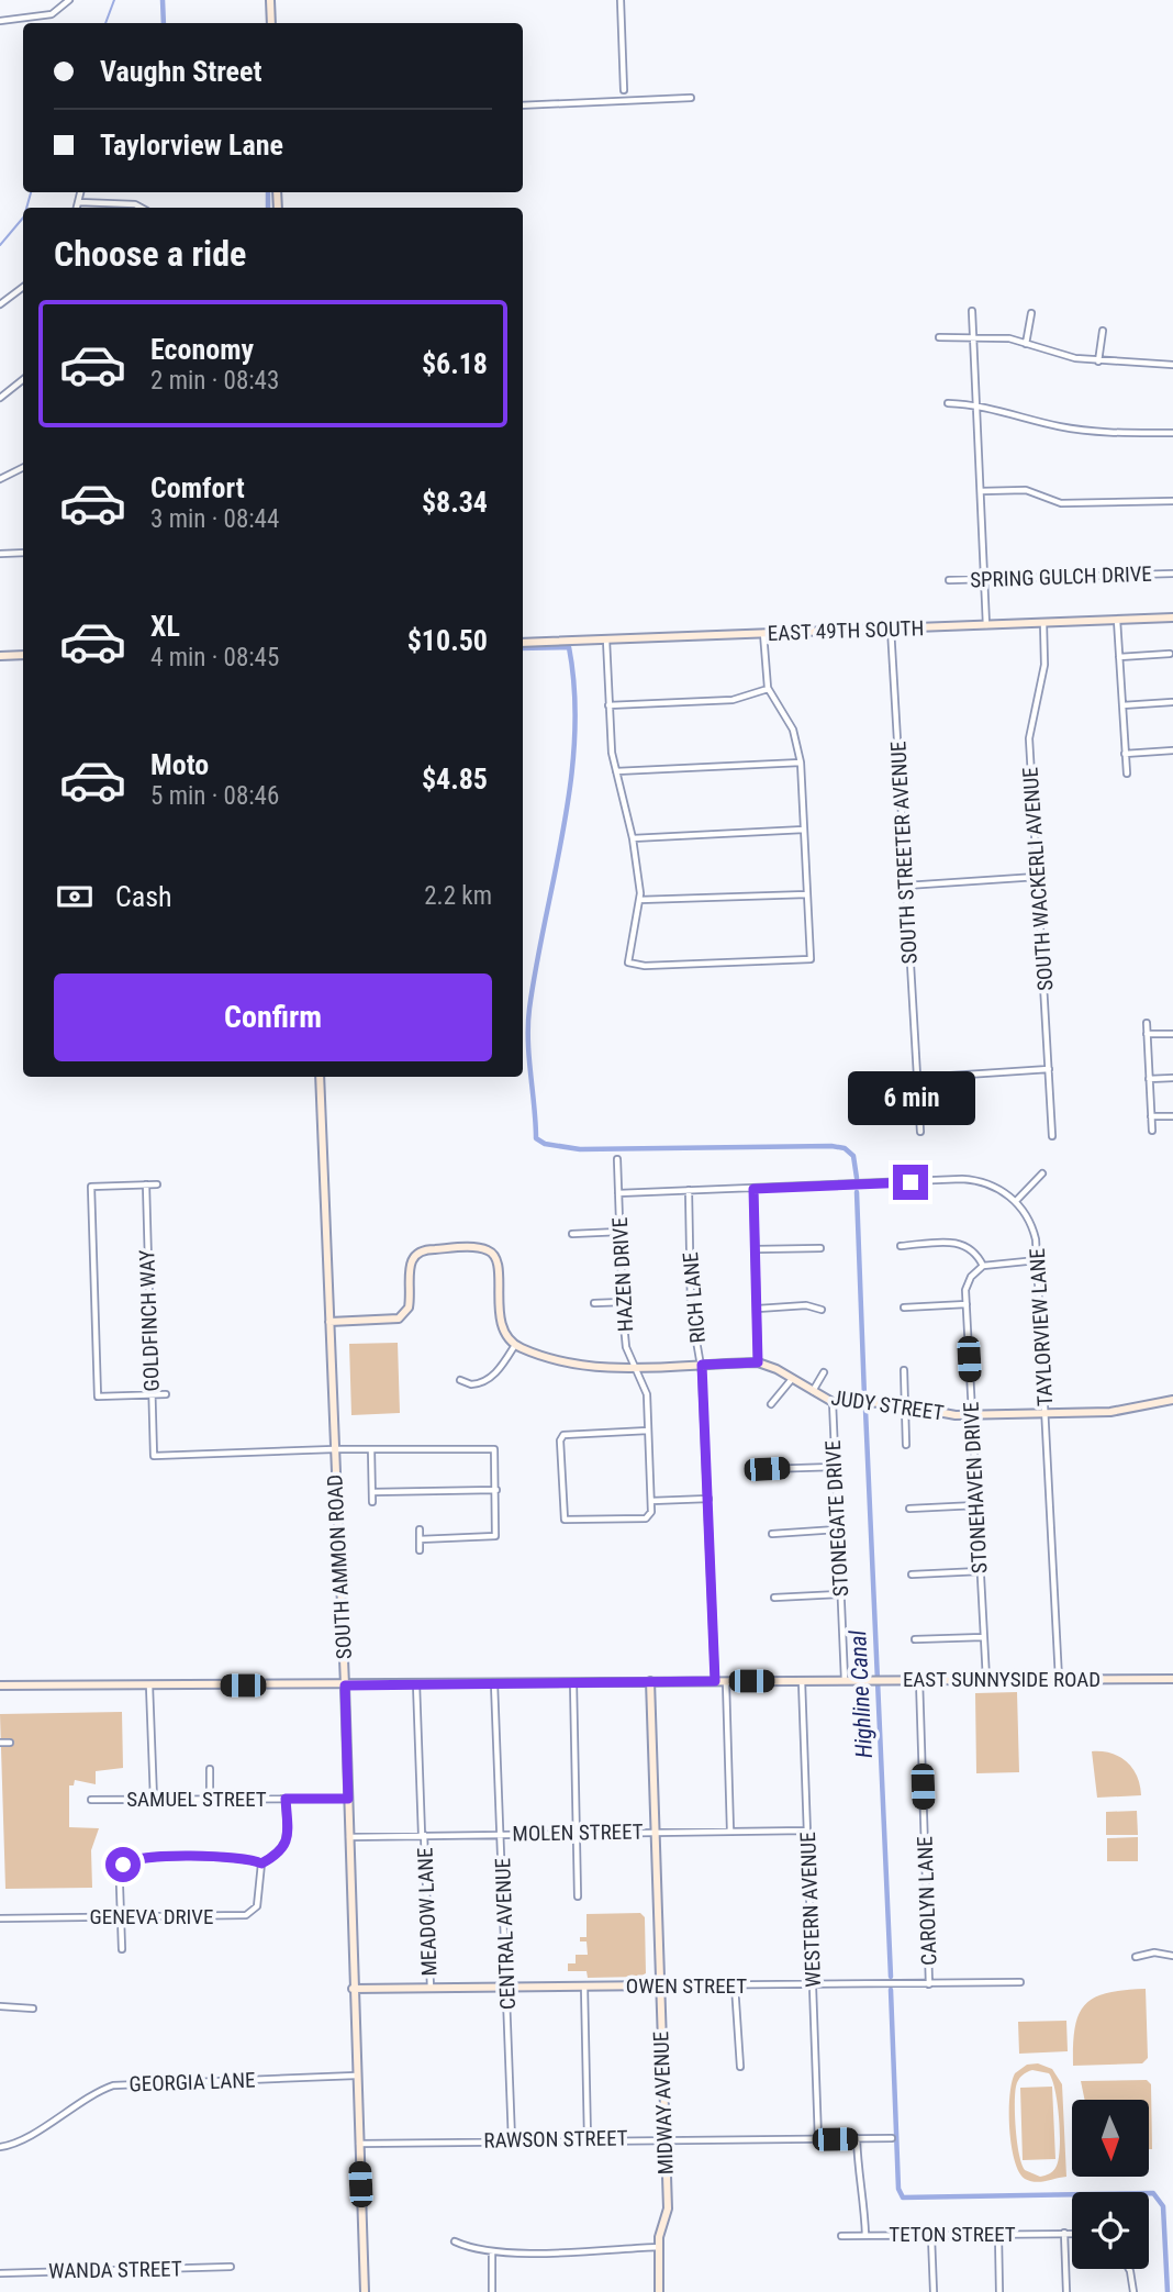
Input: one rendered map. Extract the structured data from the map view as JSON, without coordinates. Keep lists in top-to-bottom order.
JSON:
{
  "streets": {
    "street": [
      "SPRING GULCH DRIVE",
      "EAST 49TH SOUTH",
      "SOUTH STREETER AVENUE",
      "SOUTH WACKERLI AVENUE",
      "HAZEN DRIVE",
      "RICH LANE",
      "GOLDFINCH WAY",
      "TAYLORVIEW LANE",
      "JUDY STREET",
      "STONEHAVEN DRIVE",
      "STONEGATE DRIVE",
      "SOUTH AMMON ROAD",
      "EAST SUNNYSIDE ROAD",
      "SAMUEL STREET",
      "MOLEN STREET",
      "CAROLYN LANE",
      "WESTERN AVENUE",
      "MEADOW LANE",
      "GENEVA DRIVE",
      "CENTRAL AVENUE",
      "OWEN STREET",
      "GEORGIA LANE",
      "MIDWAY AVENUE",
      "RAWSON STREET",
      "TETON STREET",
      "WANDA STREET"
    ]
  },
  "crossings": [
    ["EAST 49TH SOUTH", "SOUTH STREETER AVENUE"],
    ["EAST 49TH SOUTH", "SOUTH WACKERLI AVENUE"],
    ["HAZEN DRIVE", "JUDY STREET"],
    ["RICH LANE", "JUDY STREET"],
    ["RICH LANE", "EAST SUNNYSIDE ROAD"],
    ["GOLDFINCH WAY", "SOUTH AMMON ROAD"],
    ["TAYLORVIEW LANE", "JUDY STREET"],
    ["TAYLORVIEW LANE", "EAST SUNNYSIDE ROAD"],
    ["JUDY STREET", "STONEHAVEN DRIVE"],
    ["JUDY STREET", "STONEGATE DRIVE"],
    ["STONEHAVEN DRIVE", "EAST SUNNYSIDE ROAD"],
    ["STONEGATE DRIVE", "EAST SUNNYSIDE ROAD"],
    ["SOUTH AMMON ROAD", "EAST SUNNYSIDE ROAD"],
    ["SOUTH AMMON ROAD", "SAMUEL STREET"],
    ["SOUTH AMMON ROAD", "MOLEN STREET"],
    ["SOUTH AMMON ROAD", "OWEN STREET"],
    ["SOUTH AMMON ROAD", "GEORGIA LANE"],
    ["SOUTH AMMON ROAD", "RAWSON STREET"],
    ["EAST SUNNYSIDE ROAD", "CAROLYN LANE"],
    ["EAST SUNNYSIDE ROAD", "WESTERN AVENUE"],
    ["EAST SUNNYSIDE ROAD", "MEADOW LANE"],
    ["EAST SUNNYSIDE ROAD", "CENTRAL AVENUE"],
    ["EAST SUNNYSIDE ROAD", "MIDWAY AVENUE"],
    ["MOLEN STREET", "WESTERN AVENUE"],
    ["MOLEN STREET", "MEADOW LANE"],
    ["MOLEN STREET", "CENTRAL AVENUE"],
    ["MOLEN STREET", "MIDWAY AVENUE"],
    ["CAROLYN LANE", "OWEN STREET"],
    ["WESTERN AVENUE", "OWEN STREET"],
    ["WESTERN AVENUE", "RAWSON STREET"],
    ["MEADOW LANE", "OWEN STREET"],
    ["CENTRAL AVENUE", "OWEN STREET"],
    ["CENTRAL AVENUE", "RAWSON STREET"],
    ["OWEN STREET", "MIDWAY AVENUE"],
    ["MIDWAY AVENUE", "RAWSON STREET"]
  ],
  "water": ["Highline Canal"],
  "north": "bottom",
  "page": {
    "banner": ["Vaughn Street", "Taylorview Lane"],
    "heading": "Choose a ride",
    "list": [
      {
        "name": "Economy",
        "note": "2 min · 08:43",
        "value": "$6.18"
      },
      {
        "name": "Comfort",
        "note": "3 min · 08:44",
        "value": "$8.34"
      },
      {
        "name": "XL",
        "note": "4 min · 08:45",
        "value": "$10.50"
      },
      {
        "name": "Moto",
        "note": "5 min · 08:46",
        "value": "$4.85"
      }
    ],
    "pay": ["Cash", "2.2 km"],
    "buttons": "Confirm",
    "bubble": "6 min"
  }
}
